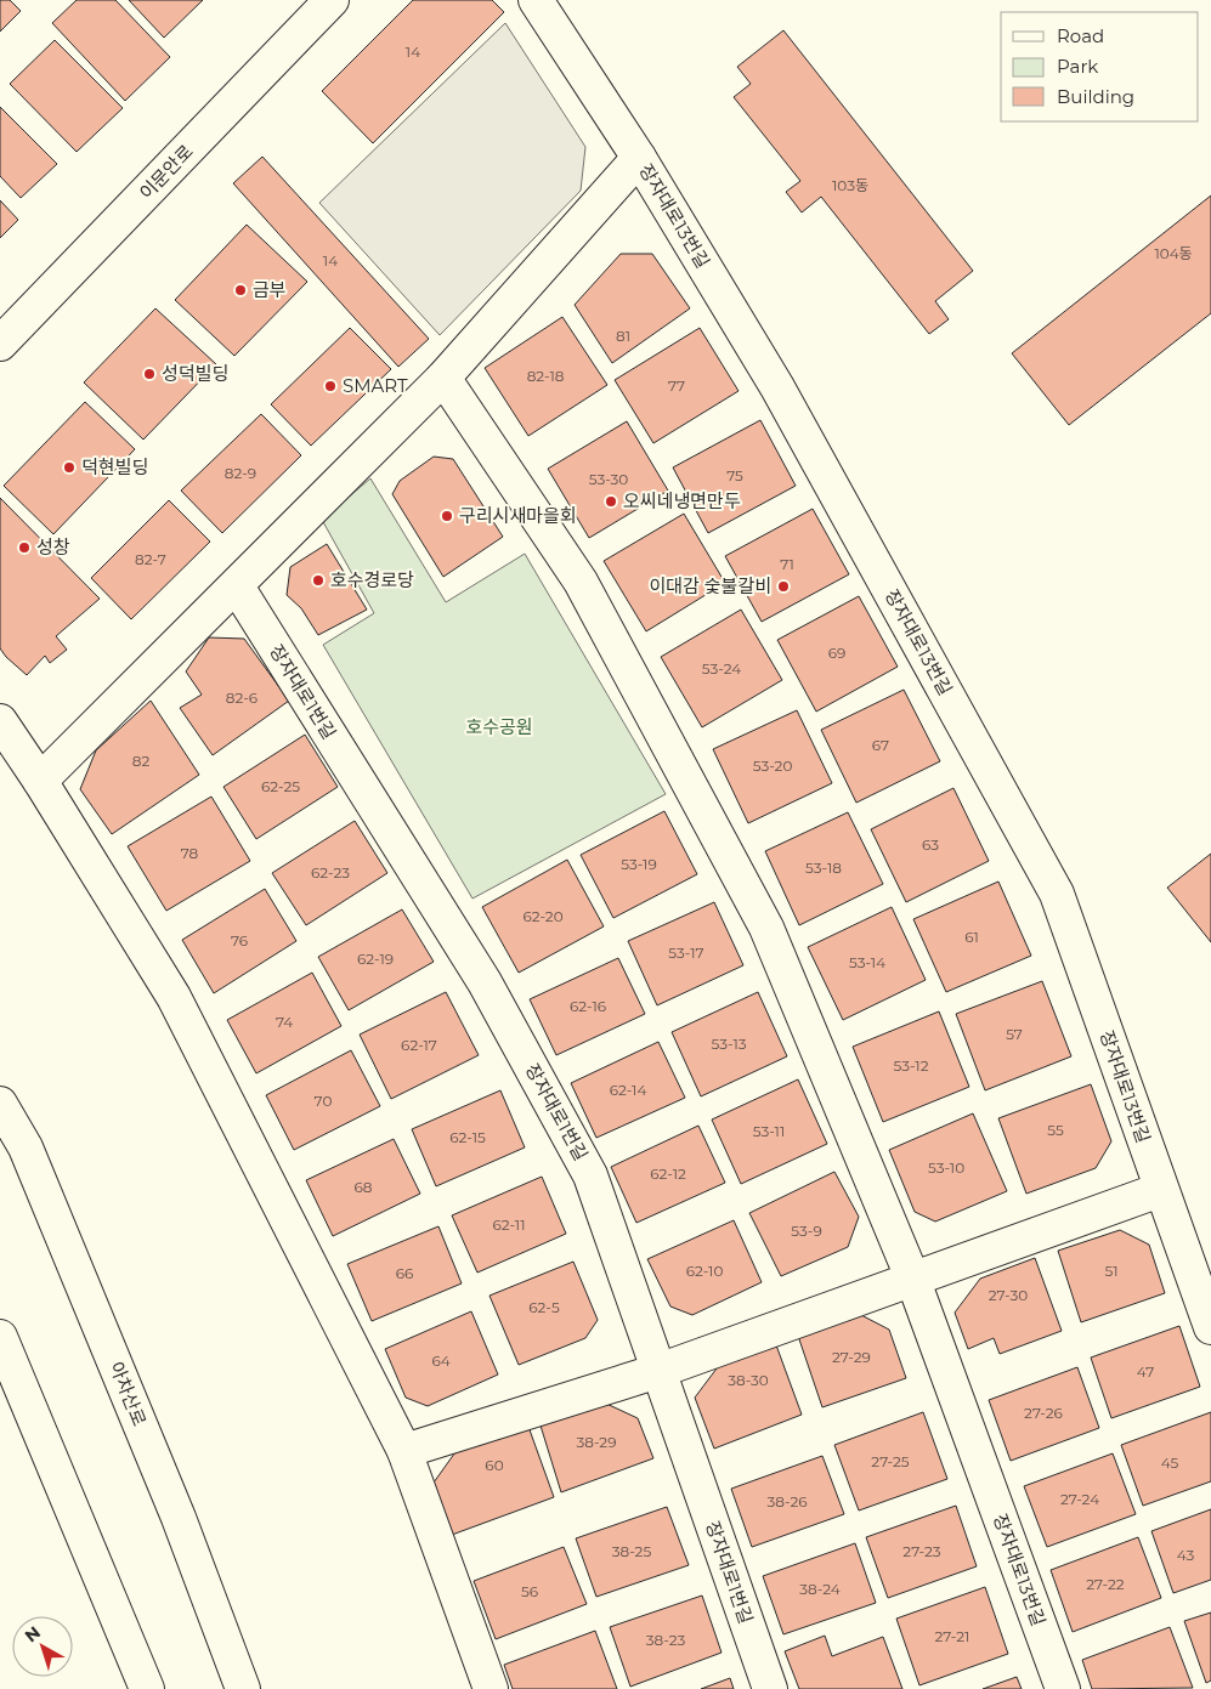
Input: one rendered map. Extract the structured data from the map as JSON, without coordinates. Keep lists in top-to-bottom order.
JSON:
{
  "streets": {
    "street": [
      "이문안로",
      "장자대로13번길",
      "장자대로1번길",
      "아차산로"
    ]
  },
  "parks": ["호수공원"],
  "places": [
    "금부",
    "성덕빌딩",
    "SMART",
    "덕현빌딩",
    "오씨네냉면만두",
    "구리시새마을회",
    "성창",
    "호수경로당",
    "이대감 숯불갈비"
  ],
  "house_numbers": [
    "14",
    "103동",
    "104동",
    "14",
    "81",
    "82-18",
    "77",
    "82-9",
    "75",
    "53-30",
    "82-7",
    "71",
    "69",
    "53-24",
    "82-6",
    "67",
    "82",
    "53-20",
    "62-25",
    "63",
    "78",
    "53-19",
    "53-18",
    "62-23",
    "62-20",
    "61",
    "76",
    "53-17",
    "62-19",
    "53-14",
    "62-16",
    "74",
    "57",
    "53-13",
    "62-17",
    "53-12",
    "62-14",
    "70",
    "55",
    "53-11",
    "62-15",
    "53-10",
    "62-12",
    "68",
    "62-11",
    "53-9",
    "62-10",
    "51",
    "66",
    "27-30",
    "62-5",
    "27-29",
    "64",
    "47",
    "38-30",
    "27-26",
    "38-29",
    "27-25",
    "45",
    "60",
    "27-24",
    "38-26",
    "38-25",
    "27-23",
    "43",
    "27-22",
    "38-24",
    "56",
    "27-21",
    "38-23"
  ],
  "legend": ["Road", "Park", "Building"],
  "north": "top left"
}
